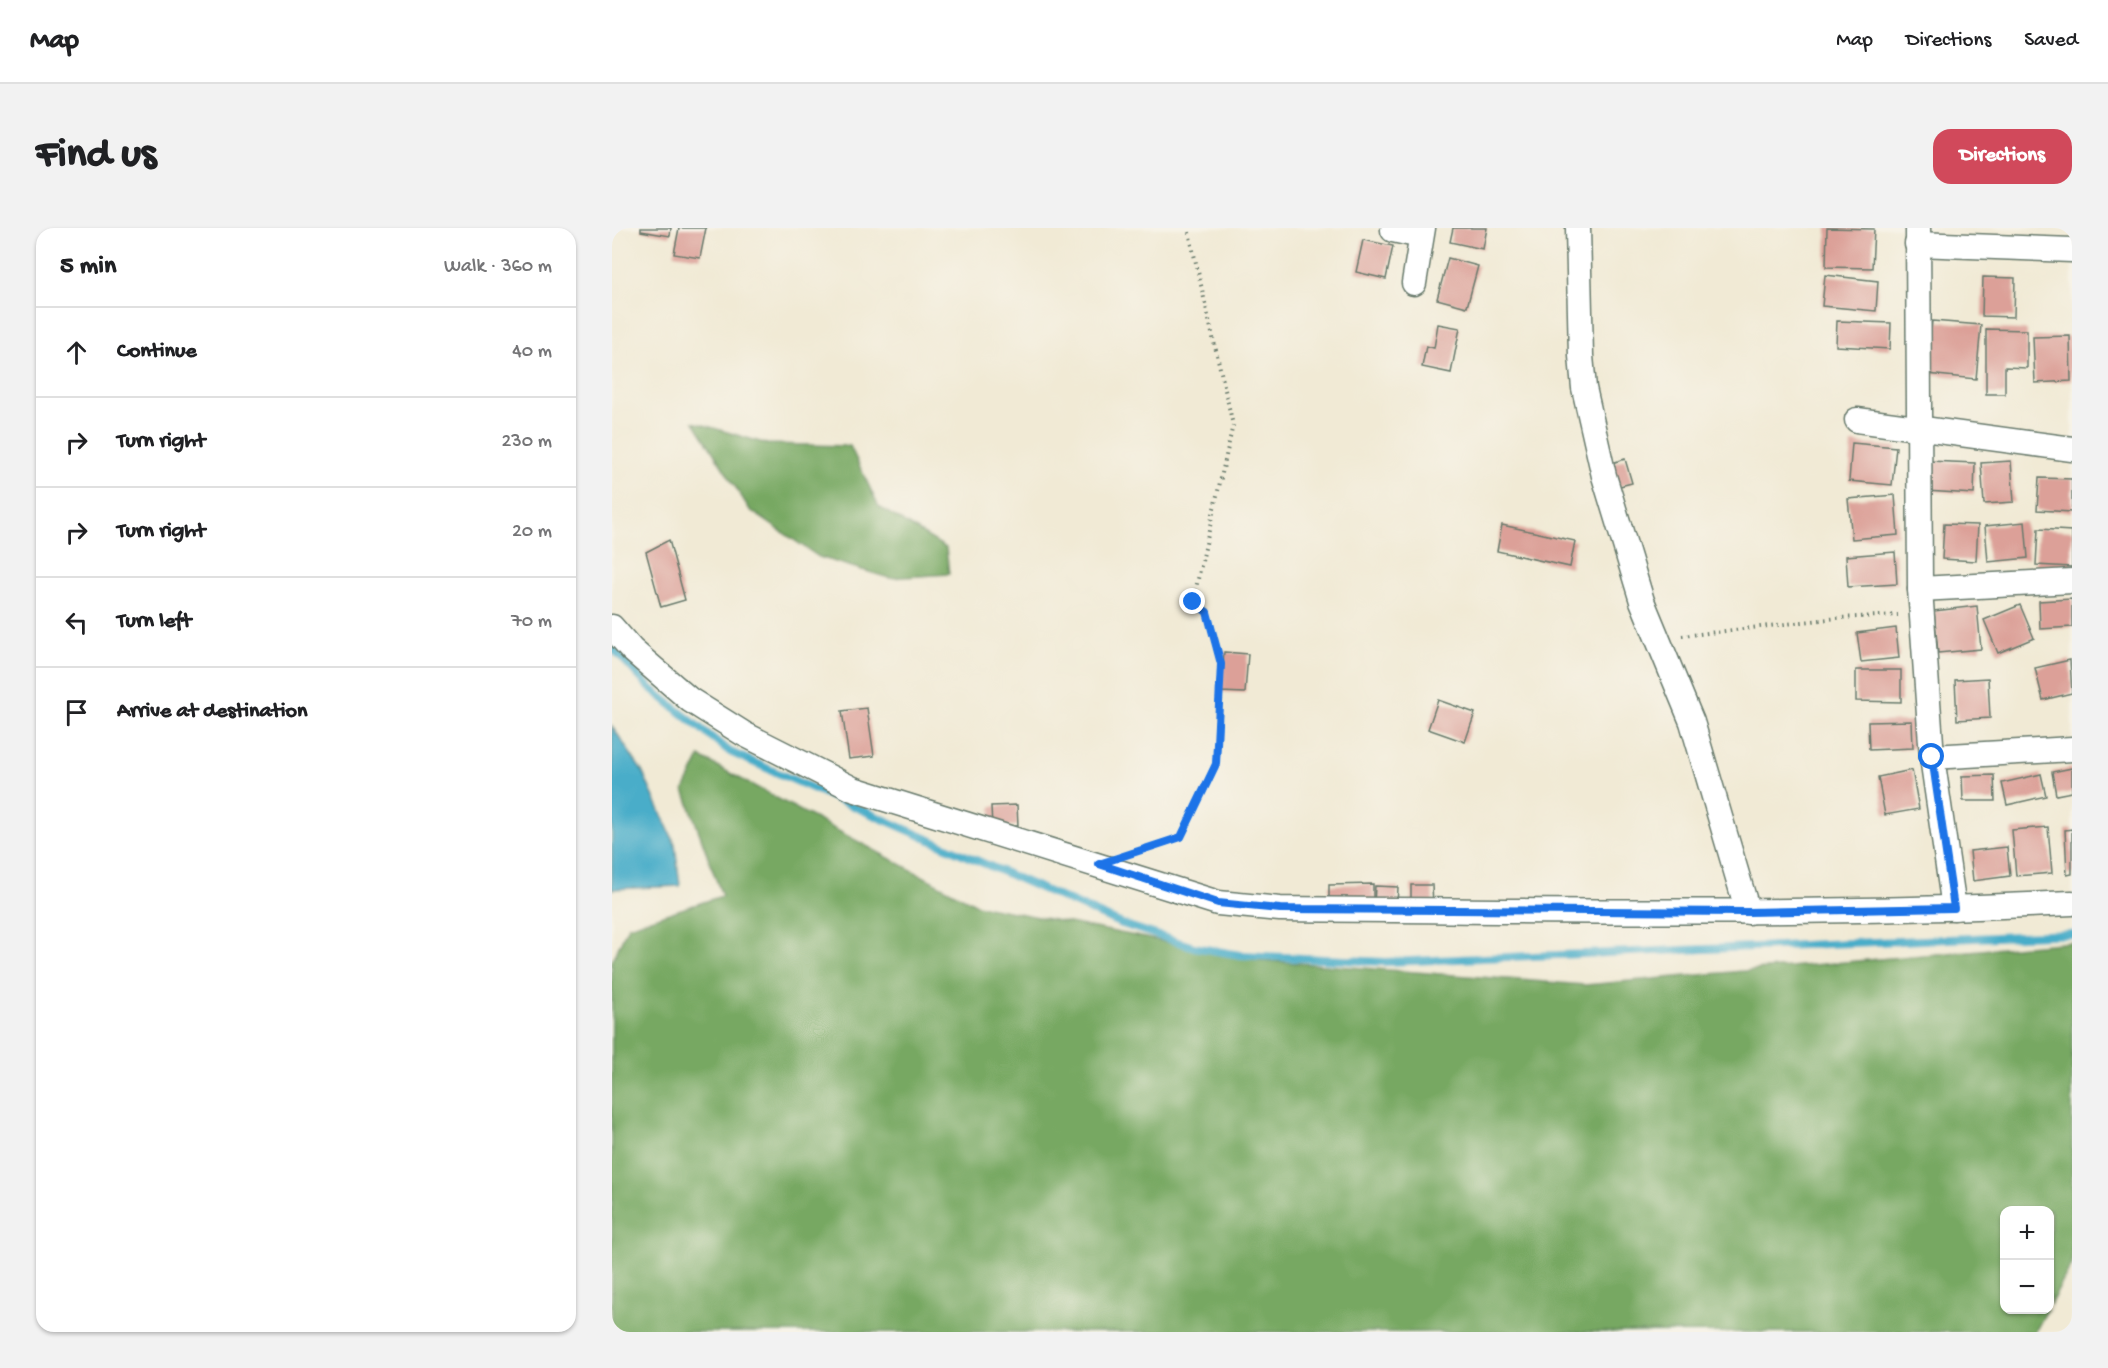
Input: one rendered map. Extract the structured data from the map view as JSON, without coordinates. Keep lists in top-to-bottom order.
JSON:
{
  "page": {
    "header": "Map",
    "nav": ["Map", "Directions", "Saved"],
    "buttons": "Directions",
    "title": "Find us",
    "heading": ["5 min", "Walk · 360 m"],
    "list": [
      ["Continue", "40 m"],
      ["Turn right", "230 m"],
      ["Turn right", "20 m"],
      ["Turn left", "70 m"],
      "Arrive at destination"
    ],
    "map_buttons": ["+", "−"]
  }
}
